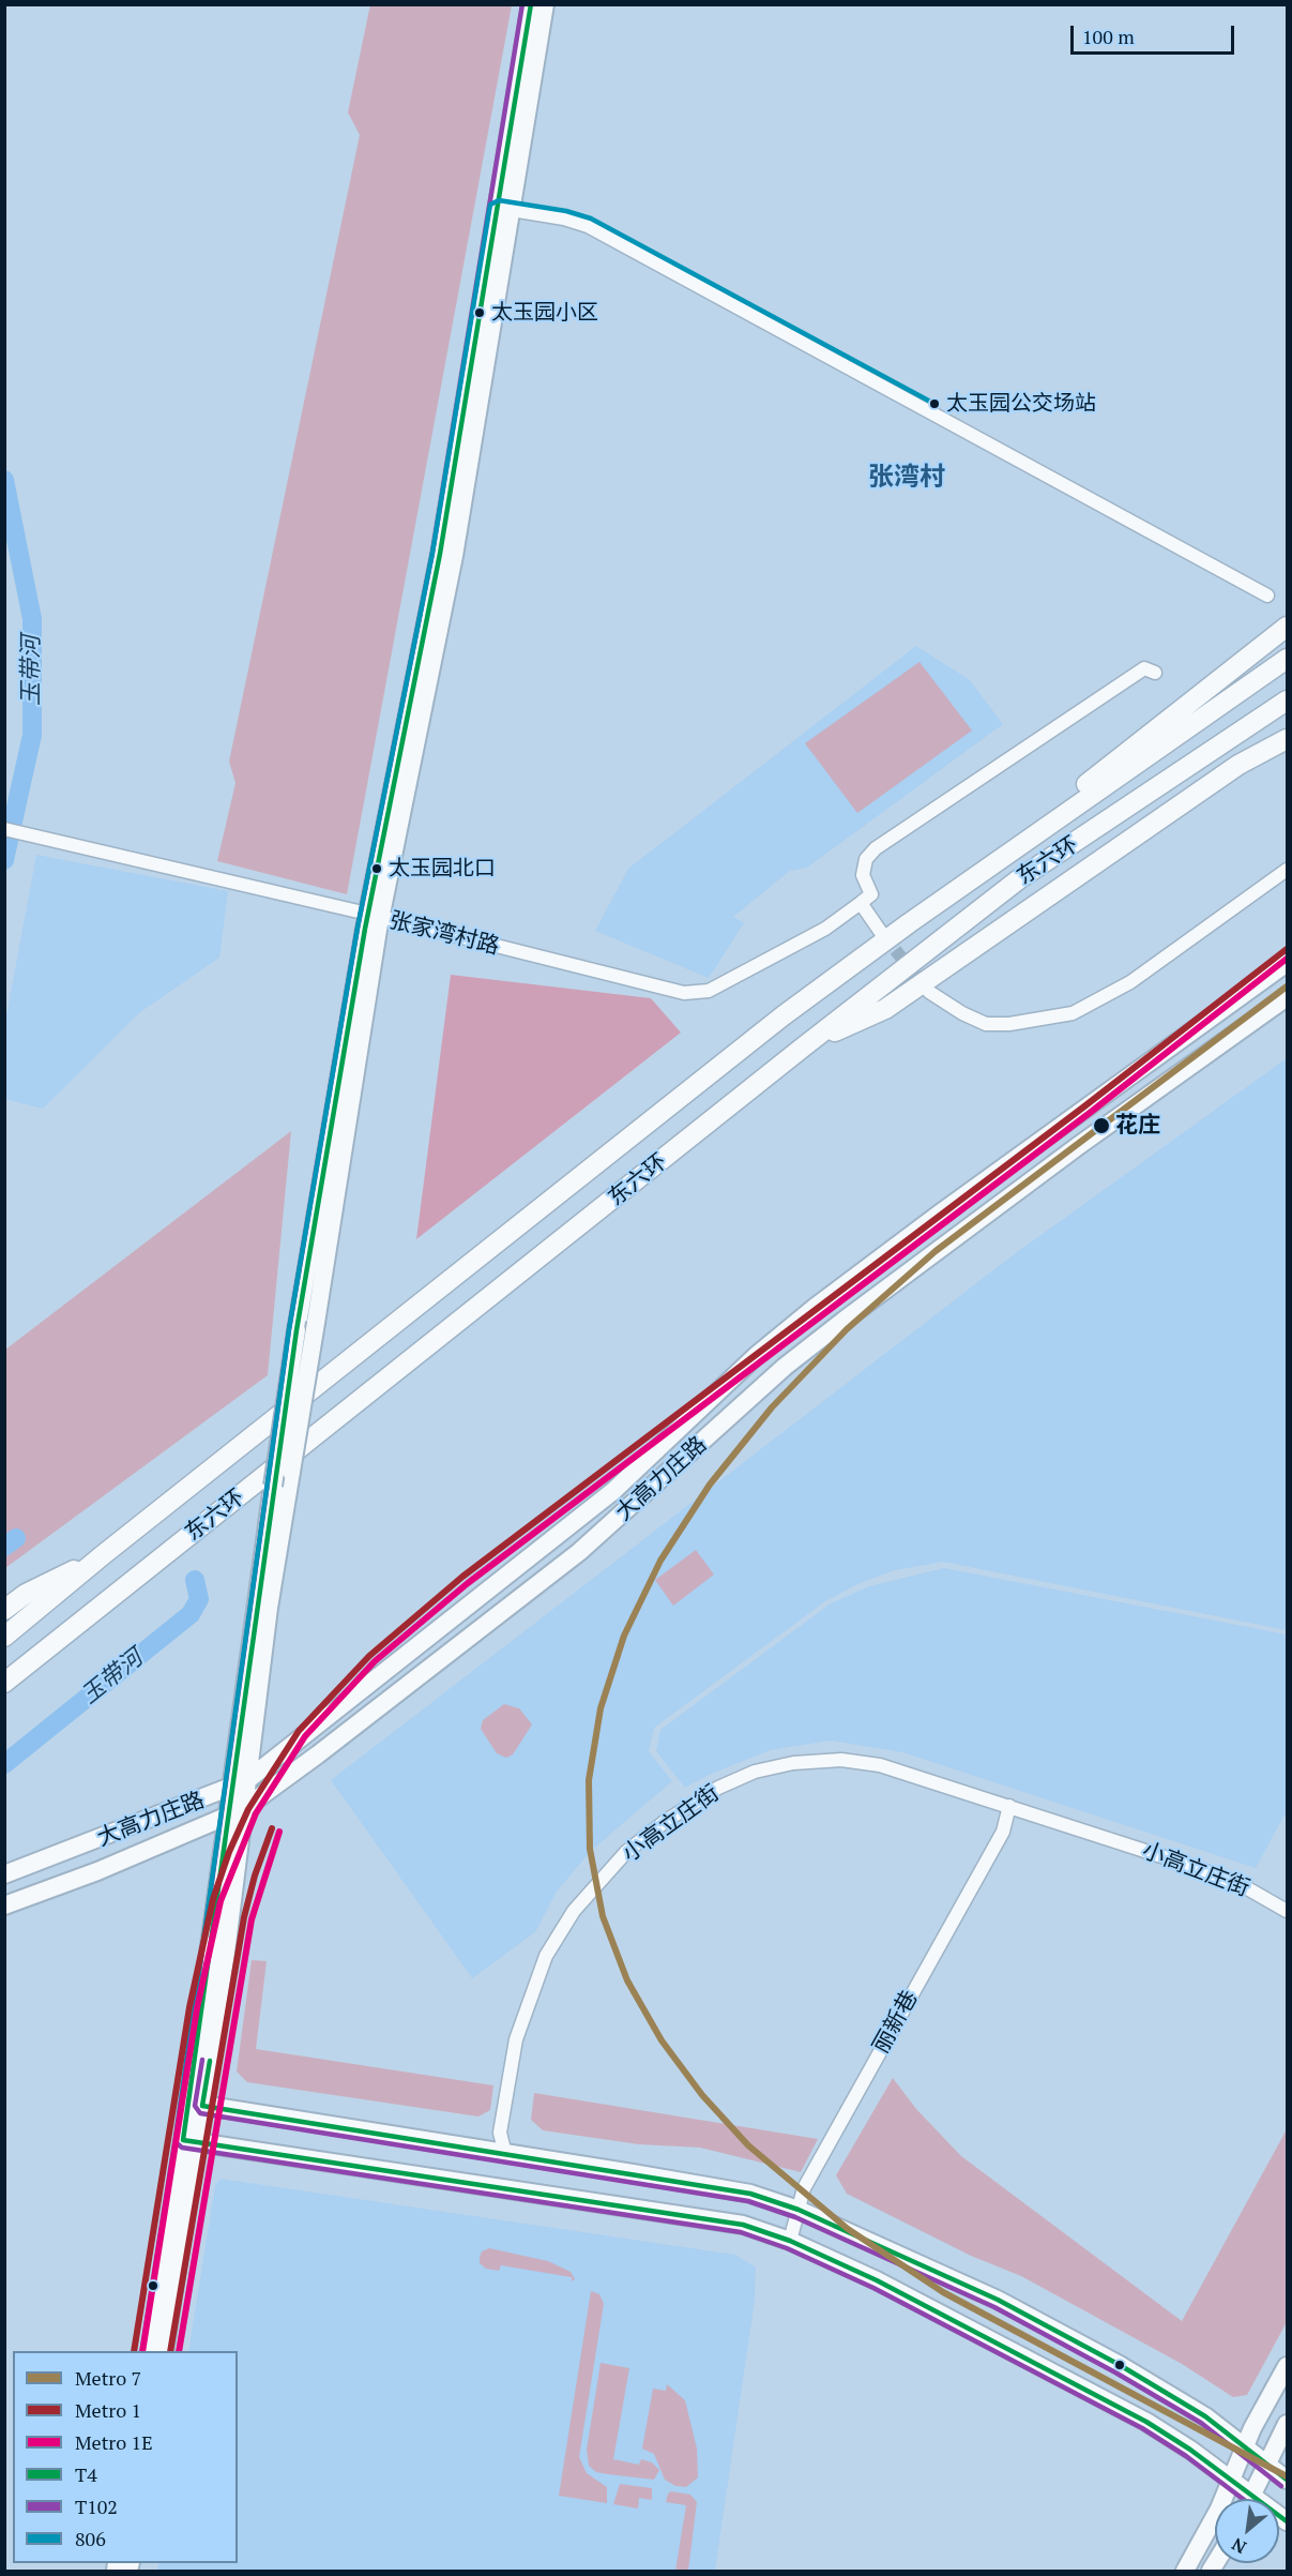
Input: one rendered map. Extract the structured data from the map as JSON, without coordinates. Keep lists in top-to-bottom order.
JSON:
{
  "streets": {
    "highway": ["东六环"],
    "main road": ["大高力庄路"],
    "street": ["张家湾村路", "小高立庄街", "丽新巷"]
  },
  "crossings": [
    ["小高立庄街", "丽新巷"]
  ],
  "districts": ["张湾村"],
  "water": ["玉带河"],
  "places": [
    "太玉园小区",
    "太玉园公交场站",
    "太玉园北口",
    "花庄"
  ],
  "lines": [
    "transit line T4",
    "transit line T102",
    "transit line 806",
    "metro line 1",
    "metro line 1E",
    "metro line 7"
  ],
  "legend": [
    "Metro 7",
    "Metro 1",
    "Metro 1E",
    "T4",
    "T102",
    "806"
  ],
  "scale_bar": "100 m",
  "north": "bottom left"
}
